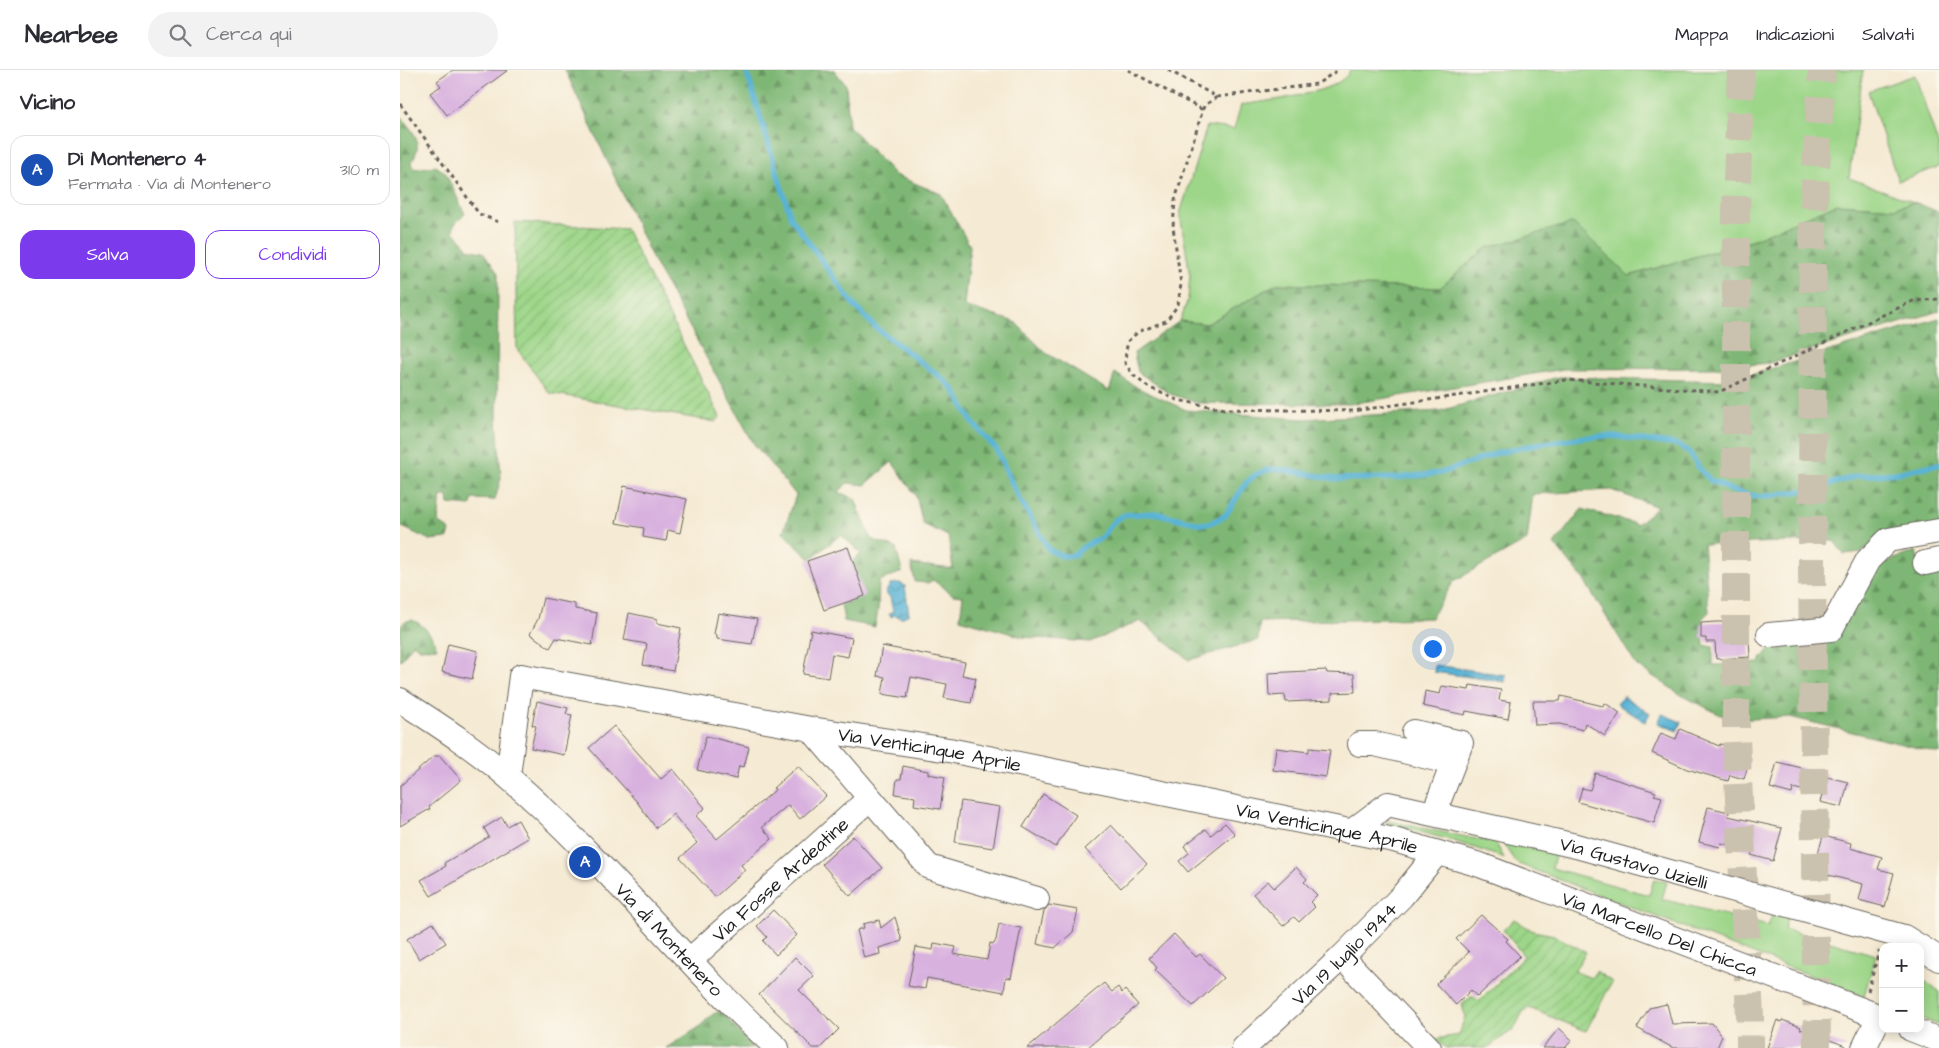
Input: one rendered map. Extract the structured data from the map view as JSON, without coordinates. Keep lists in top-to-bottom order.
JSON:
{
  "streets": {
    "street": [
      "Via Venticinque Aprile",
      "Via Gustavo Uzielli",
      "Via Fosse Ardeatine",
      "Via Marcello Del Chicca",
      "Via di Montenero",
      "Via 19 luglio 1944"
    ]
  },
  "crossings": [
    ["Via Venticinque Aprile", "Via Gustavo Uzielli"],
    ["Via Venticinque Aprile", "Via Marcello Del Chicca"],
    ["Via Venticinque Aprile", "Via di Montenero"],
    ["Via Venticinque Aprile", "Via 19 luglio 1944"],
    ["Via Fosse Ardeatine", "Via di Montenero"],
    ["Via Marcello Del Chicca", "Via 19 luglio 1944"]
  ],
  "page": {
    "header": "Nearbee",
    "search": "Cerca qui",
    "nav": ["Mappa", "Indicazioni", "Salvati"],
    "heading": "Vicino",
    "list": [
      {
        "mark": "A",
        "name": "Di Montenero 4",
        "note": "Fermata · Via di Montenero",
        "value": "310 m"
      }
    ],
    "buttons": ["Salva", "Condividi"],
    "pins": "A",
    "map_buttons": ["+", "−"]
  }
}
